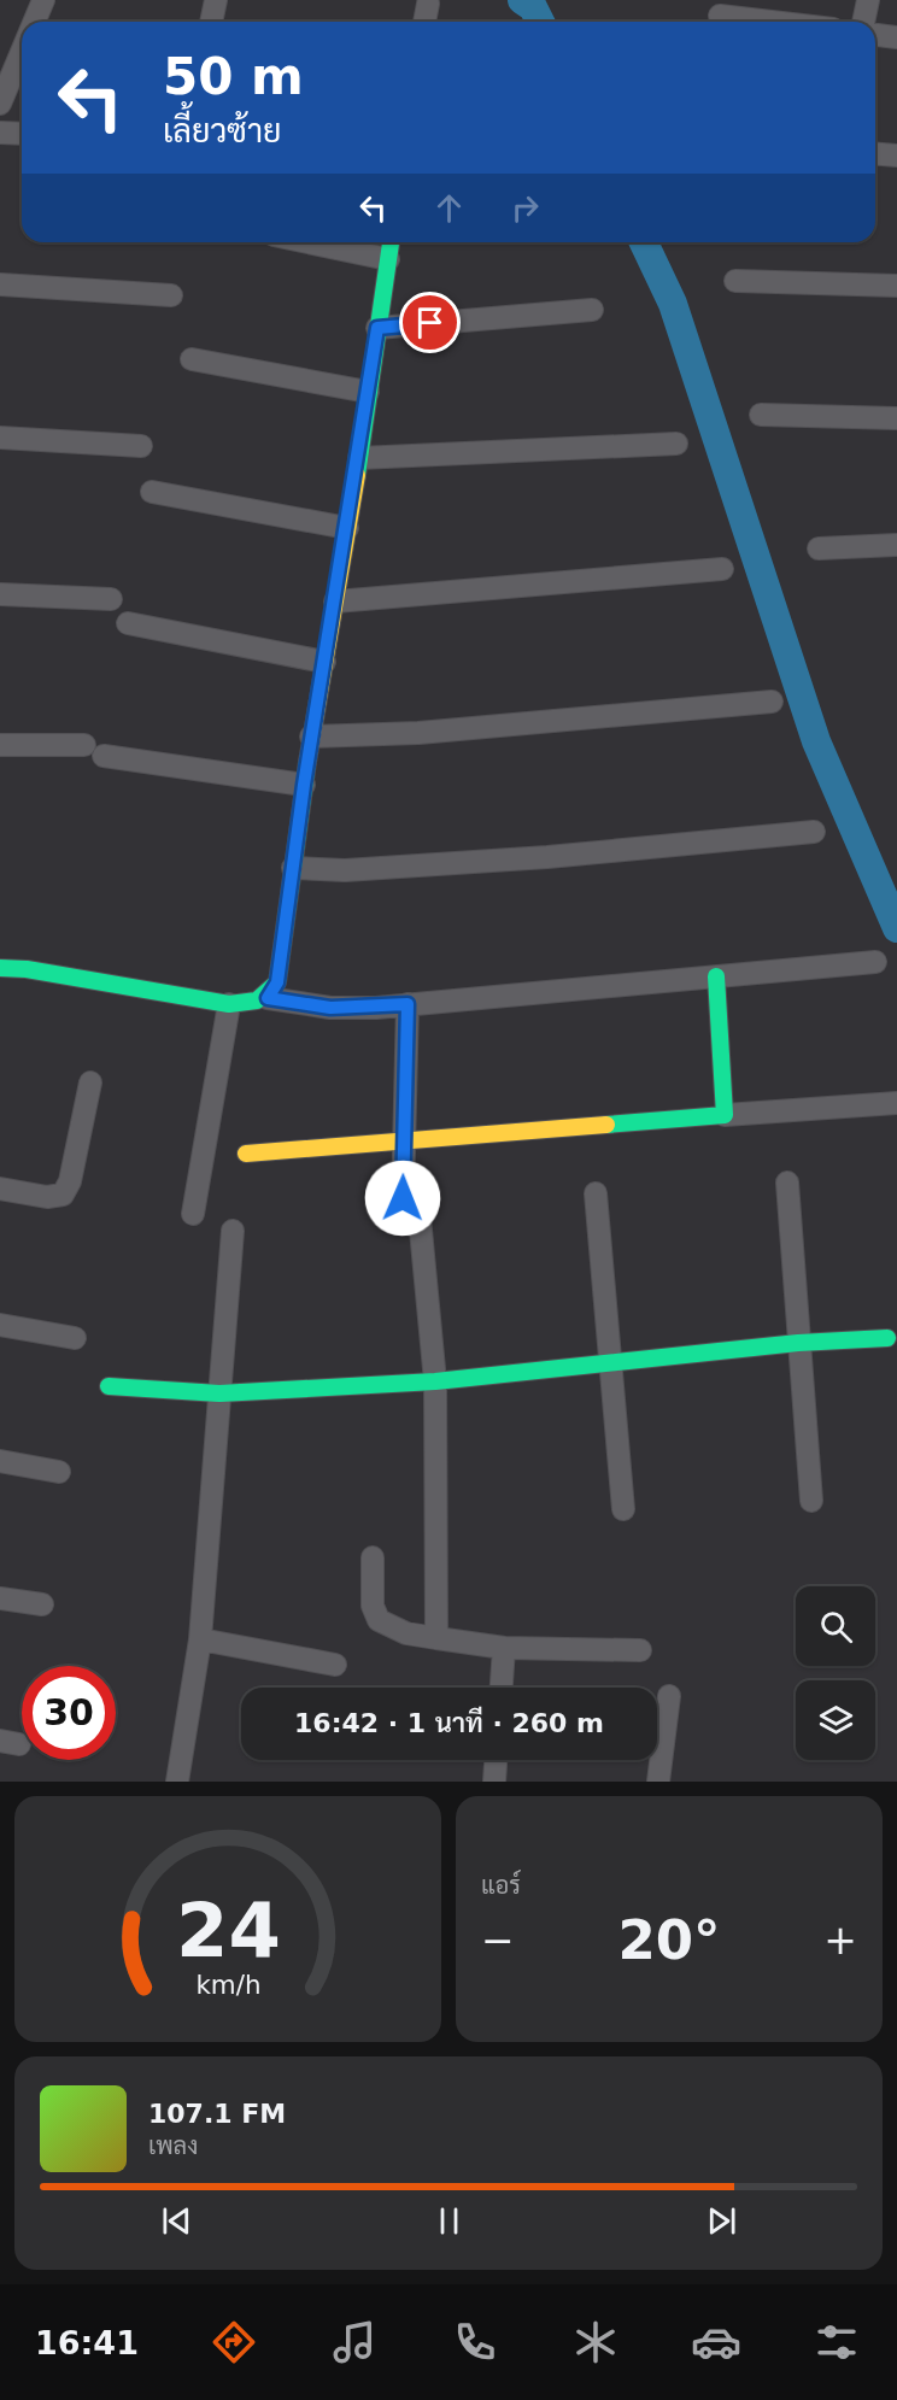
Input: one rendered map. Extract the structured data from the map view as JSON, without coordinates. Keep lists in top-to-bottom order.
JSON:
{
  "page": {
    "turn": ["50 m", "เลี้ยวซ้าย"],
    "limit": "30",
    "trip": "16:42 · 1 นาที · 260 m",
    "tile": "แอร์",
    "heat": ["−", "20°", "+"],
    "song": ["107.1 FM", "เพลง"],
    "tabs": "16:41",
    "gauge": ["24", "km/h"]
  }
}
